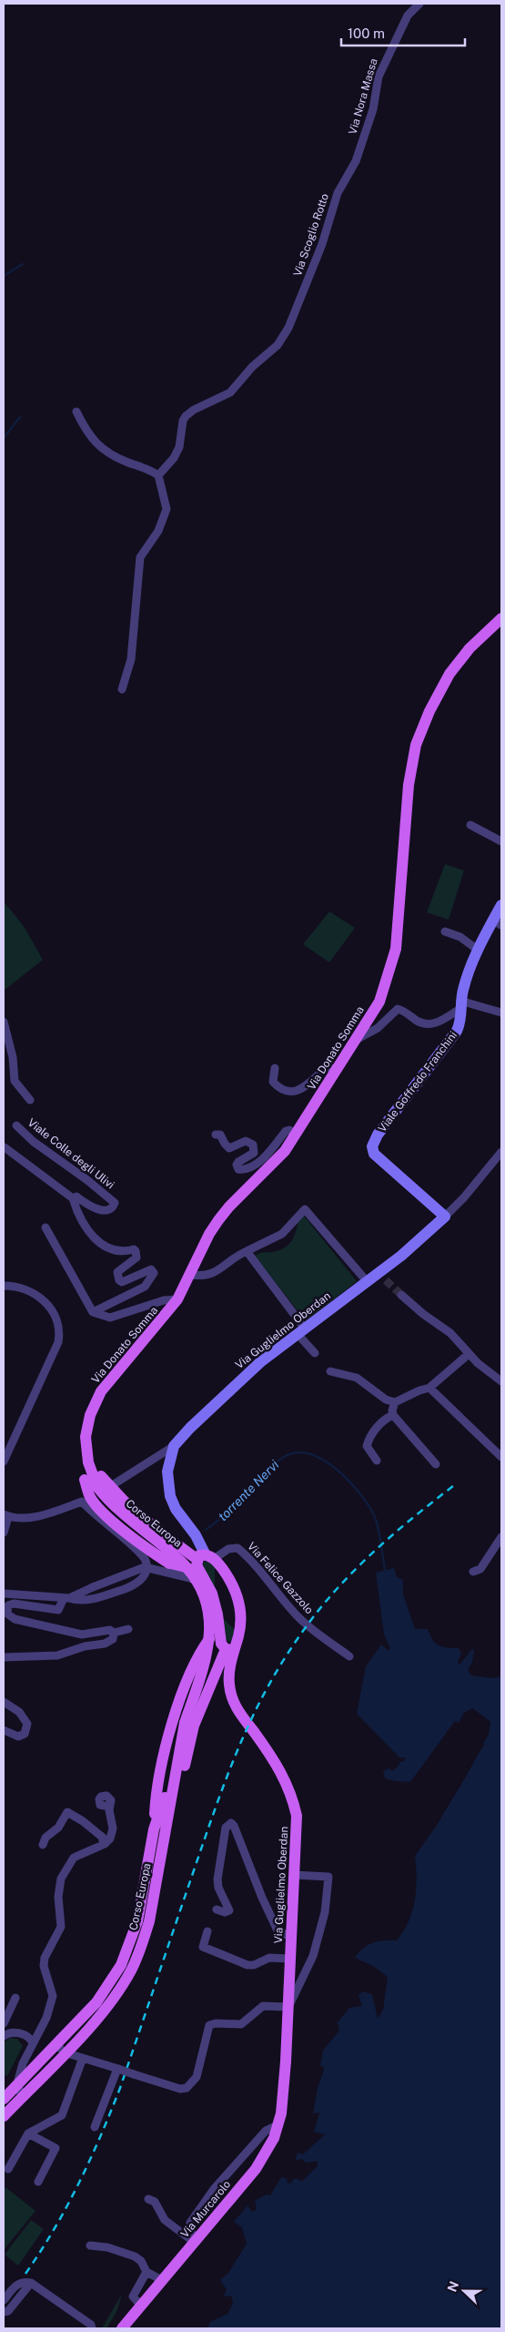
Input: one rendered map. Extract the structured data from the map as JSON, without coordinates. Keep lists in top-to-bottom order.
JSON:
{
  "streets": {
    "main road": [
      "Via Donato Somma",
      "Via Guglielmo Oberdan",
      "Corso Europa",
      "Via Murcarolo"
    ],
    "street": [
      "Via Nora Massa",
      "Via Scoglio Rotto",
      "Viale Goffredo Franchini",
      "Viale Colle degli Ulivi",
      "Via Felice Gazzolo"
    ]
  },
  "crossings": [
    ["Via Nora Massa", "Via Scoglio Rotto"],
    ["Via Donato Somma", "Corso Europa"],
    ["Viale Goffredo Franchini", "Via Guglielmo Oberdan"],
    ["Via Guglielmo Oberdan", "Via Felice Gazzolo"],
    ["Via Guglielmo Oberdan", "Via Murcarolo"]
  ],
  "water": ["torrente Nervi"],
  "scale_bar": "100 m",
  "north": "left"
}
